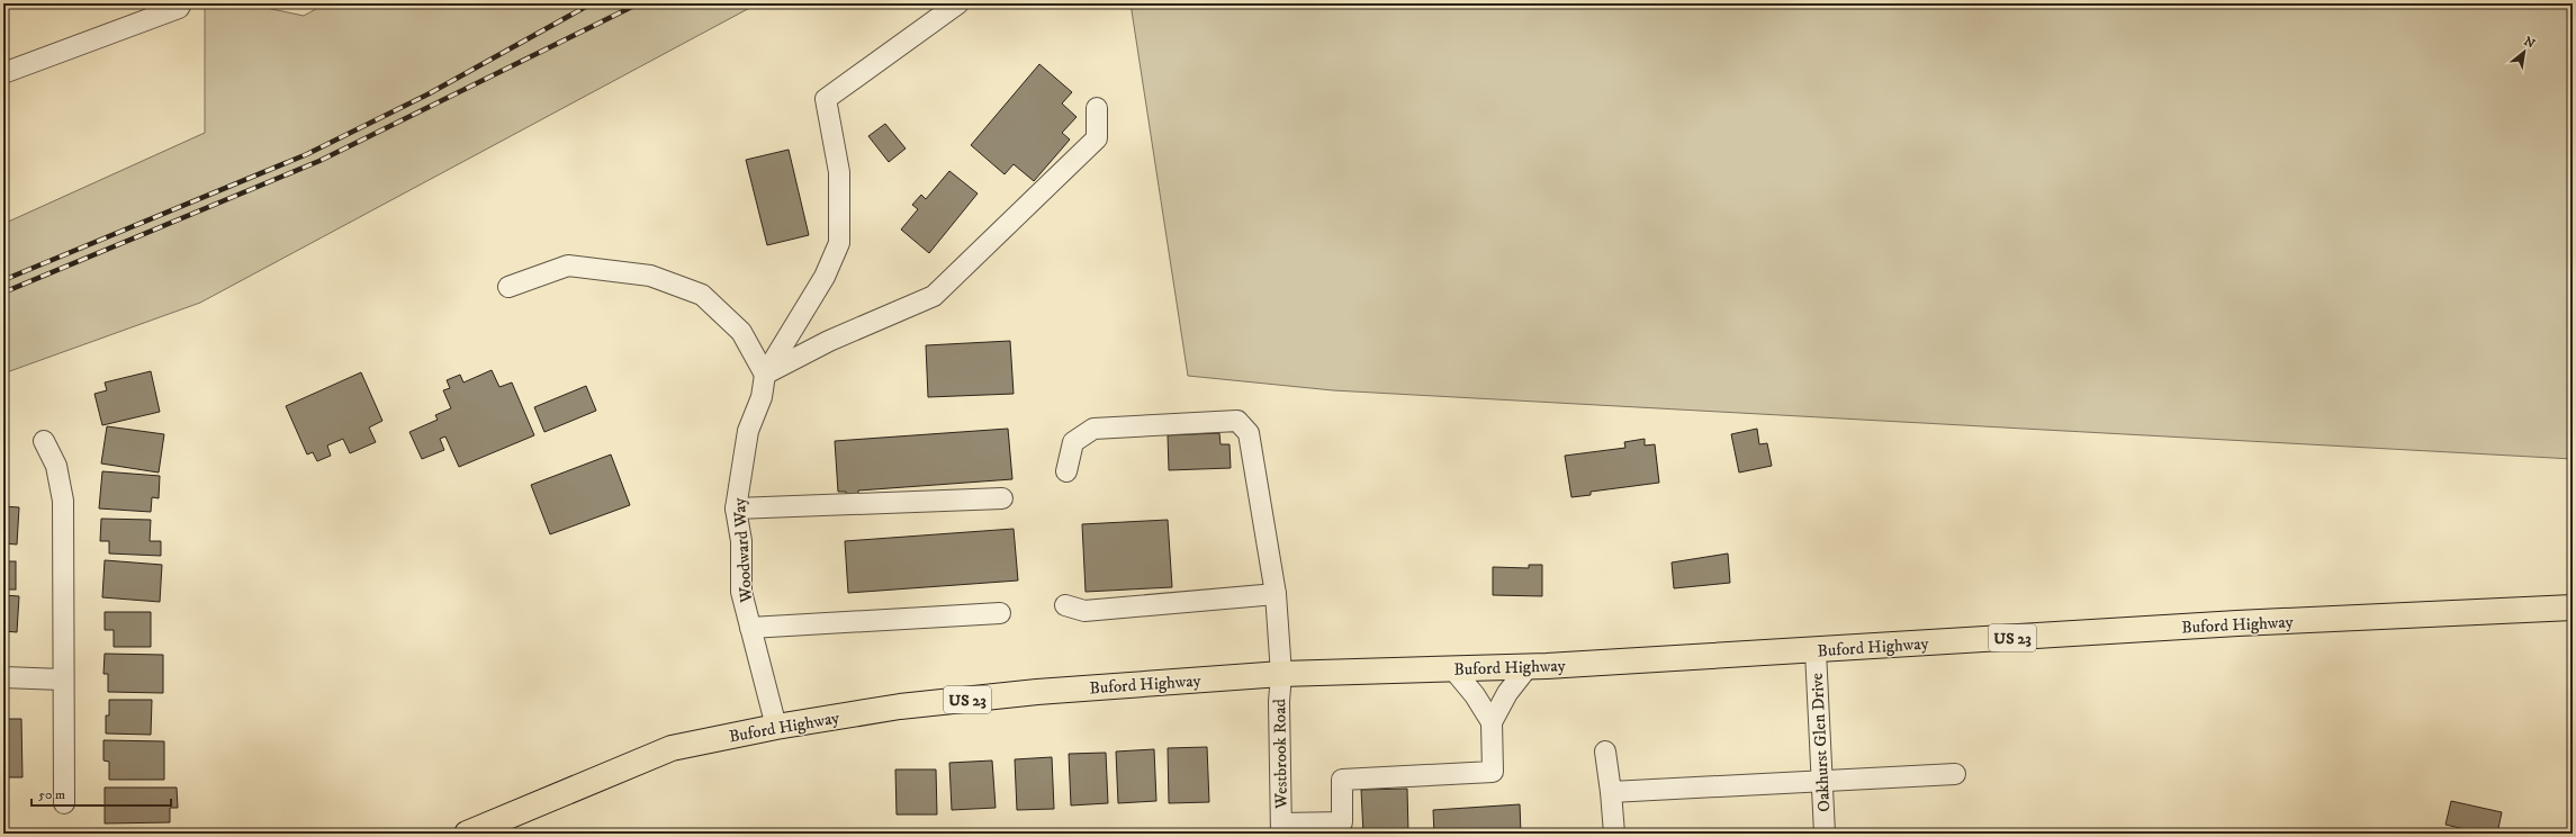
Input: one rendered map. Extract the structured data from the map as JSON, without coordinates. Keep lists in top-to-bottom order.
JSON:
{
  "streets": {
    "main road": ["Buford Highway", "US 23"],
    "street": ["Woodward Way", "Oakhurst Glen Drive", "Westbrook Road"]
  },
  "crossings": [
    ["Woodward Way", "Buford Highway"],
    ["Buford Highway", "Oakhurst Glen Drive"],
    ["Buford Highway", "Westbrook Road"]
  ],
  "scale_bar": "50 m",
  "north": "top right"
}
